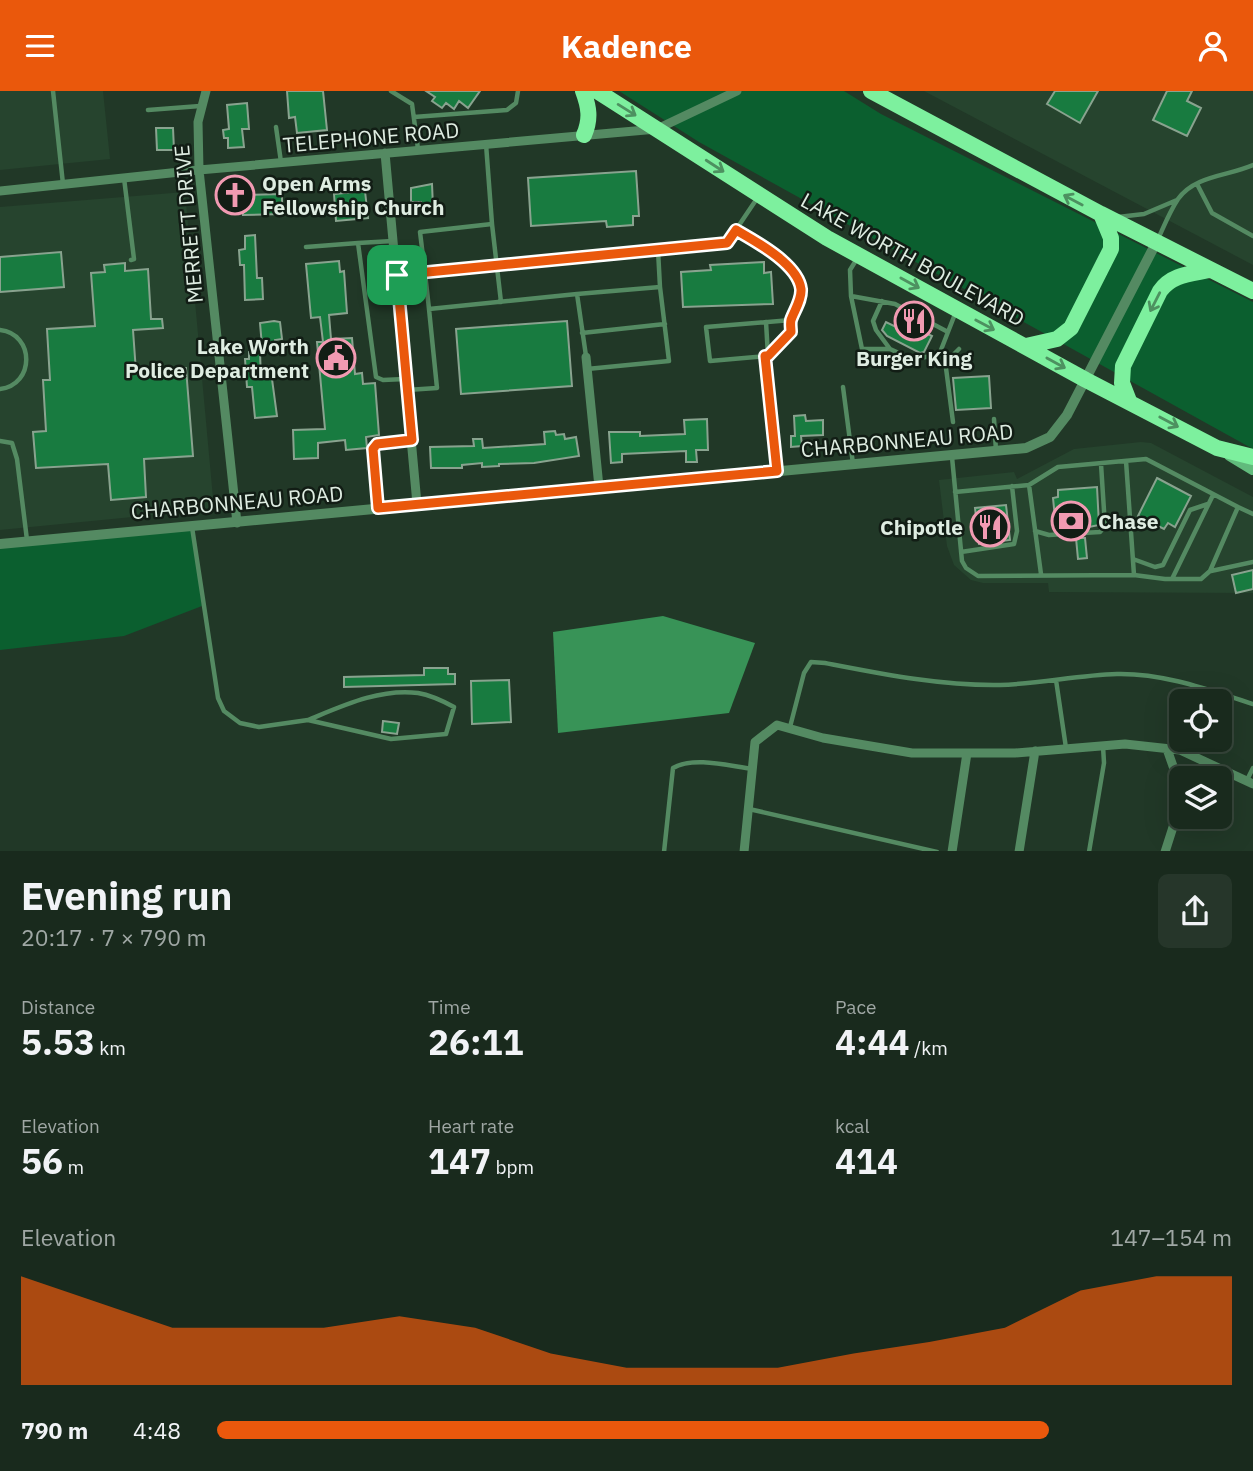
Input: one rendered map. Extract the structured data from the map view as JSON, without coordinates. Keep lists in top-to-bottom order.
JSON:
{
  "streets": {
    "highway": ["LAKE WORTH BOULEVARD"],
    "street": ["TELEPHONE ROAD", "MERRETT DRIVE", "CHARBONNEAU ROAD"]
  },
  "crossings": [
    ["TELEPHONE ROAD", "MERRETT DRIVE"],
    ["TELEPHONE ROAD", "LAKE WORTH BOULEVARD"],
    ["MERRETT DRIVE", "CHARBONNEAU ROAD"],
    ["LAKE WORTH BOULEVARD", "CHARBONNEAU ROAD"]
  ],
  "one_way": ["LAKE WORTH BOULEVARD"],
  "places": {
    "church": ["Open Arms Fellowship Church"],
    "restaurant": ["Burger King", "Chipotle"],
    "public building": ["Lake Worth Police Department"],
    "bank": ["Chase"]
  },
  "page": {
    "header": "Kadence",
    "heading": ["Evening run", "20:17 · 7 × 790 m"],
    "stats": [
      ["Distance", "5.53 km"],
      ["Time", "26:11"],
      ["Pace", "4:44 /km"],
      ["Elevation", "56 m"],
      ["Heart rate", "147 bpm"],
      ["kcal", "414"]
    ],
    "chart": ["Elevation", "147–154 m"],
    "list": [
      {
        "name": "790 m",
        "note": "4:48"
      }
    ]
  }
}
